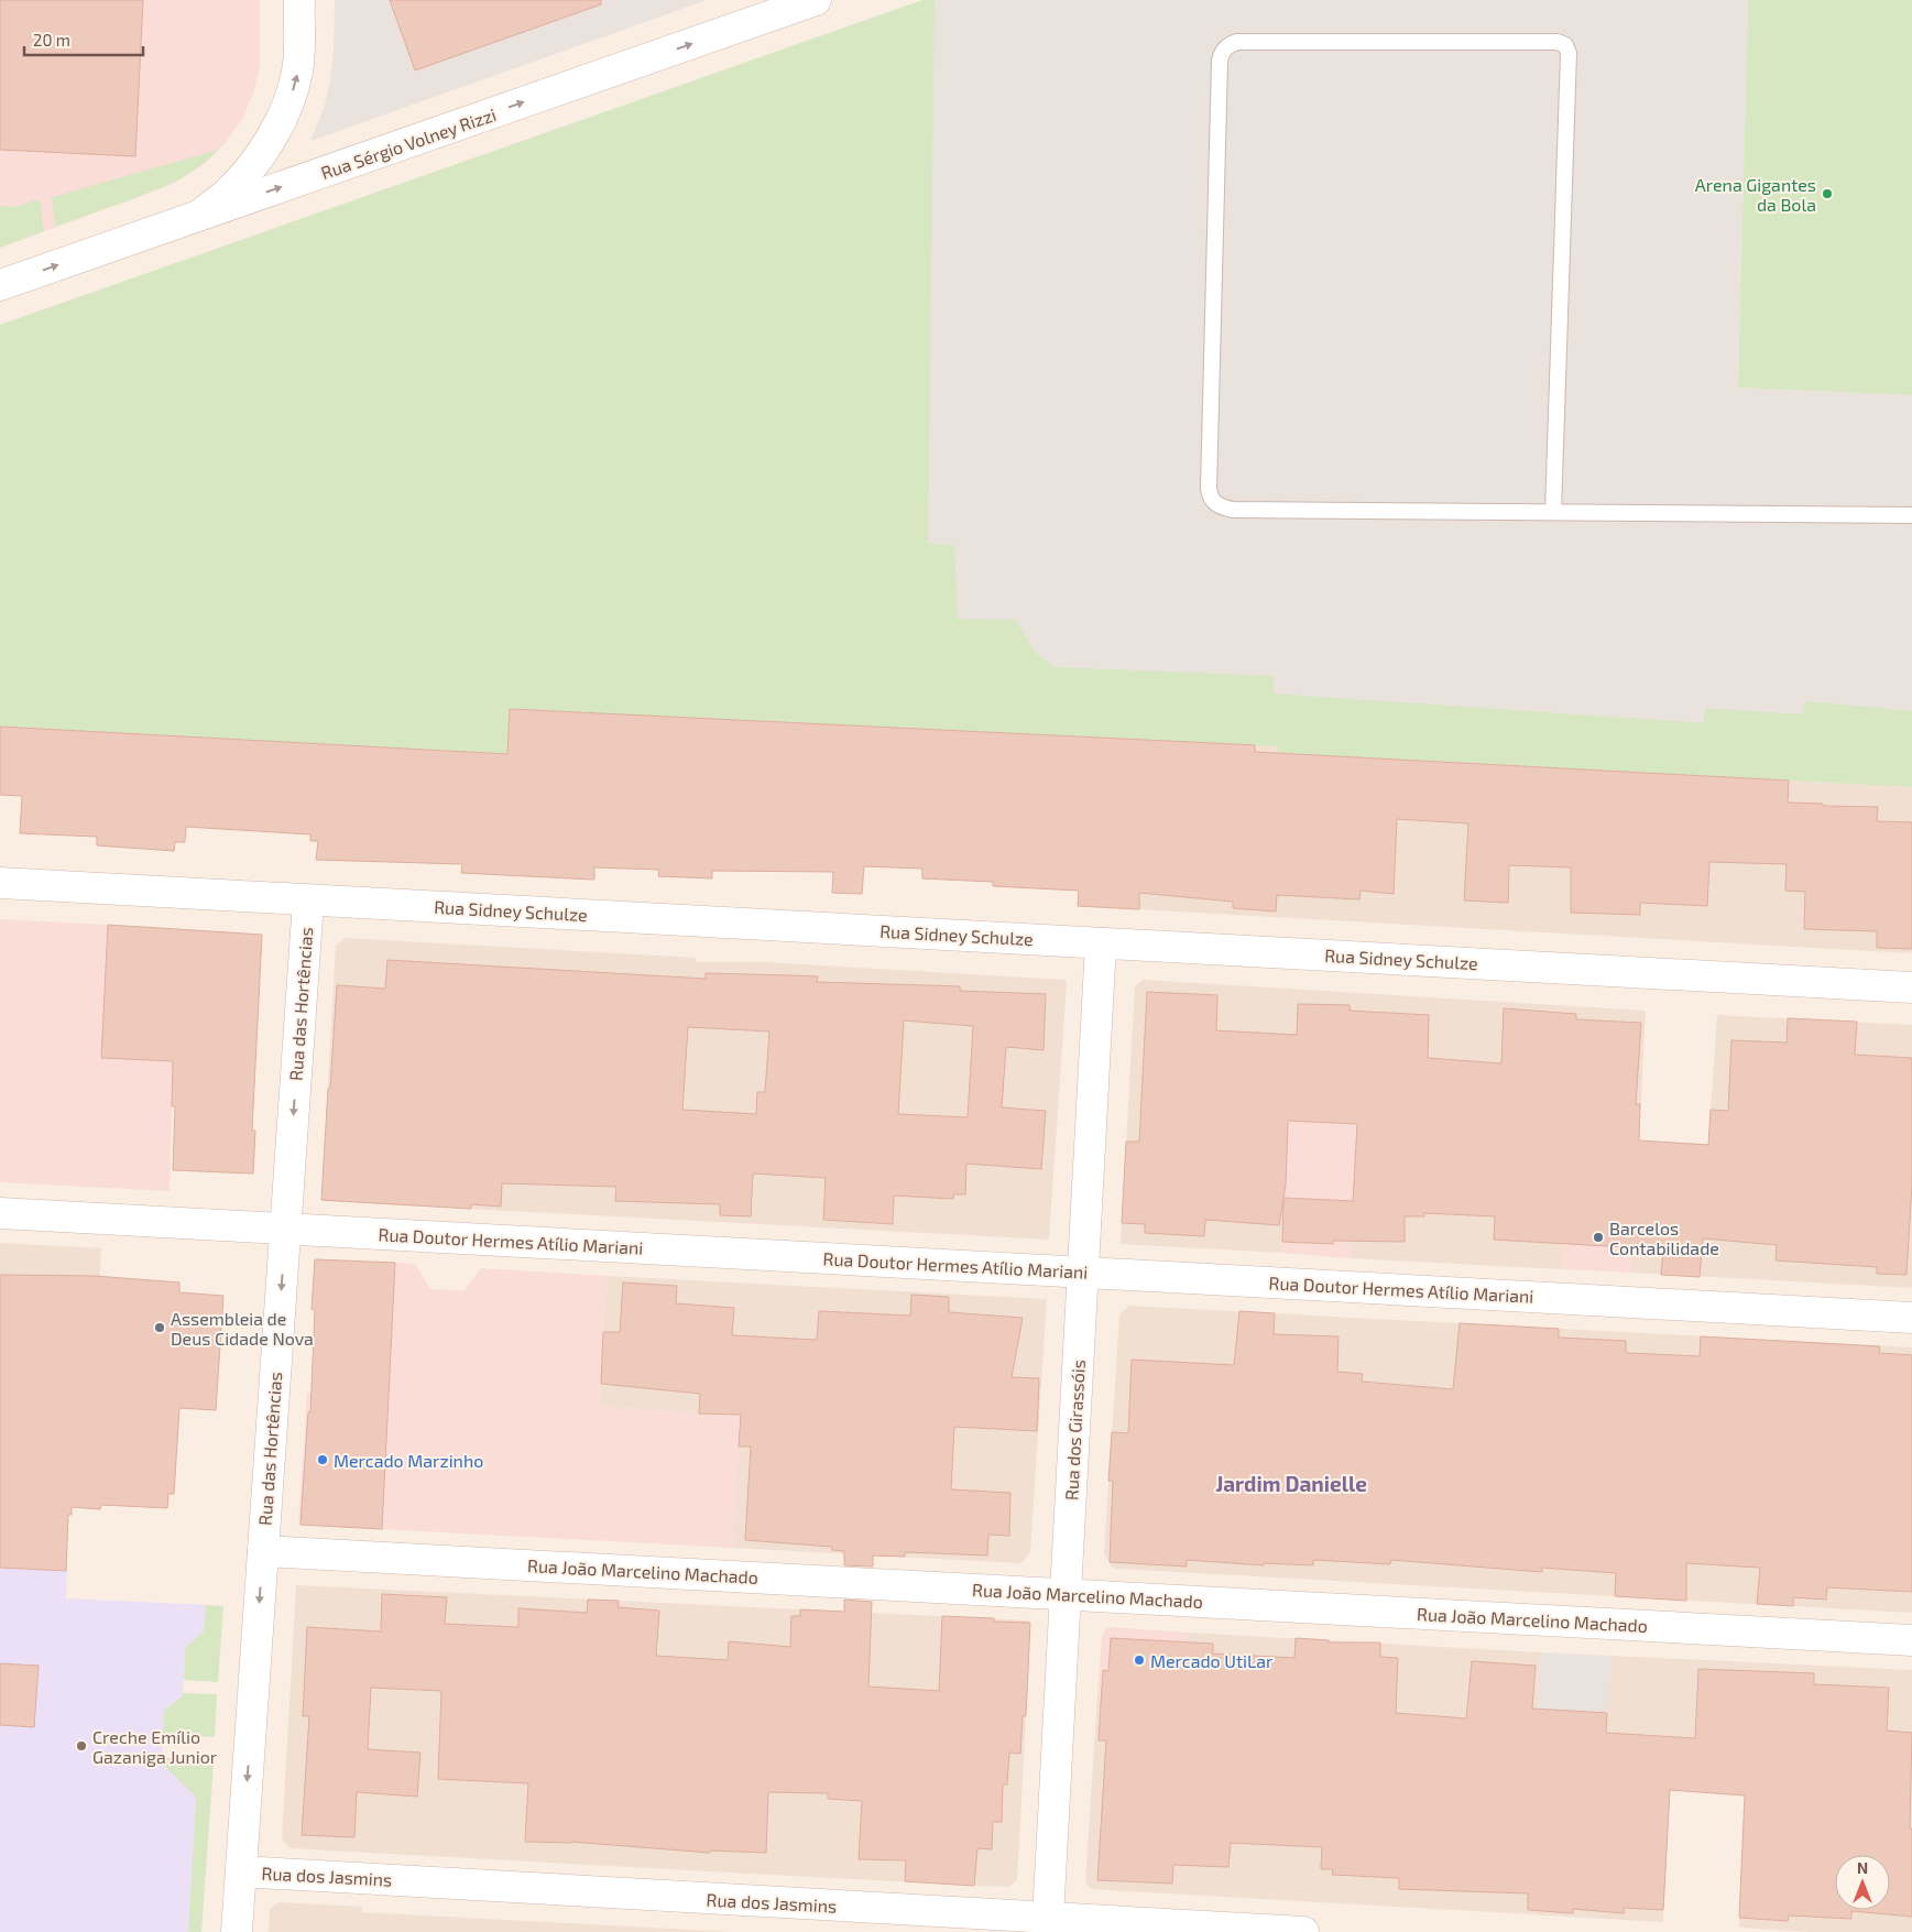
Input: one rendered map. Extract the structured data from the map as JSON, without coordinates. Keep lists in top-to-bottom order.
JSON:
{
  "streets": {
    "street": [
      "Rua Sérgio Volney Rizzi",
      "Rua Sidney Schulze",
      "Rua das Hortências",
      "Rua Doutor Hermes Atílio Mariani",
      "Rua dos Girassóis",
      "Rua João Marcelino Machado",
      "Rua dos Jasmins"
    ]
  },
  "crossings": [
    ["Rua Sidney Schulze", "Rua das Hortências"],
    ["Rua Sidney Schulze", "Rua dos Girassóis"],
    ["Rua das Hortências", "Rua Doutor Hermes Atílio Mariani"],
    ["Rua das Hortências", "Rua João Marcelino Machado"],
    ["Rua das Hortências", "Rua dos Jasmins"],
    ["Rua Doutor Hermes Atílio Mariani", "Rua dos Girassóis"],
    ["Rua dos Girassóis", "Rua João Marcelino Machado"],
    ["Rua dos Girassóis", "Rua dos Jasmins"]
  ],
  "one_way": ["Rua Sérgio Volney Rizzi", "Rua das Hortências"],
  "districts": ["Jardim Danielle"],
  "places": [
    "Arena Gigantes da Bola",
    "Barcelos Contabilidade",
    "Assembleia de Deus Cidade Nova",
    "Mercado Marzinho",
    "Mercado UtiLar",
    "Creche Emílio Gazaniga Junior"
  ],
  "scale_bar": "20 m",
  "north": "top"
}
